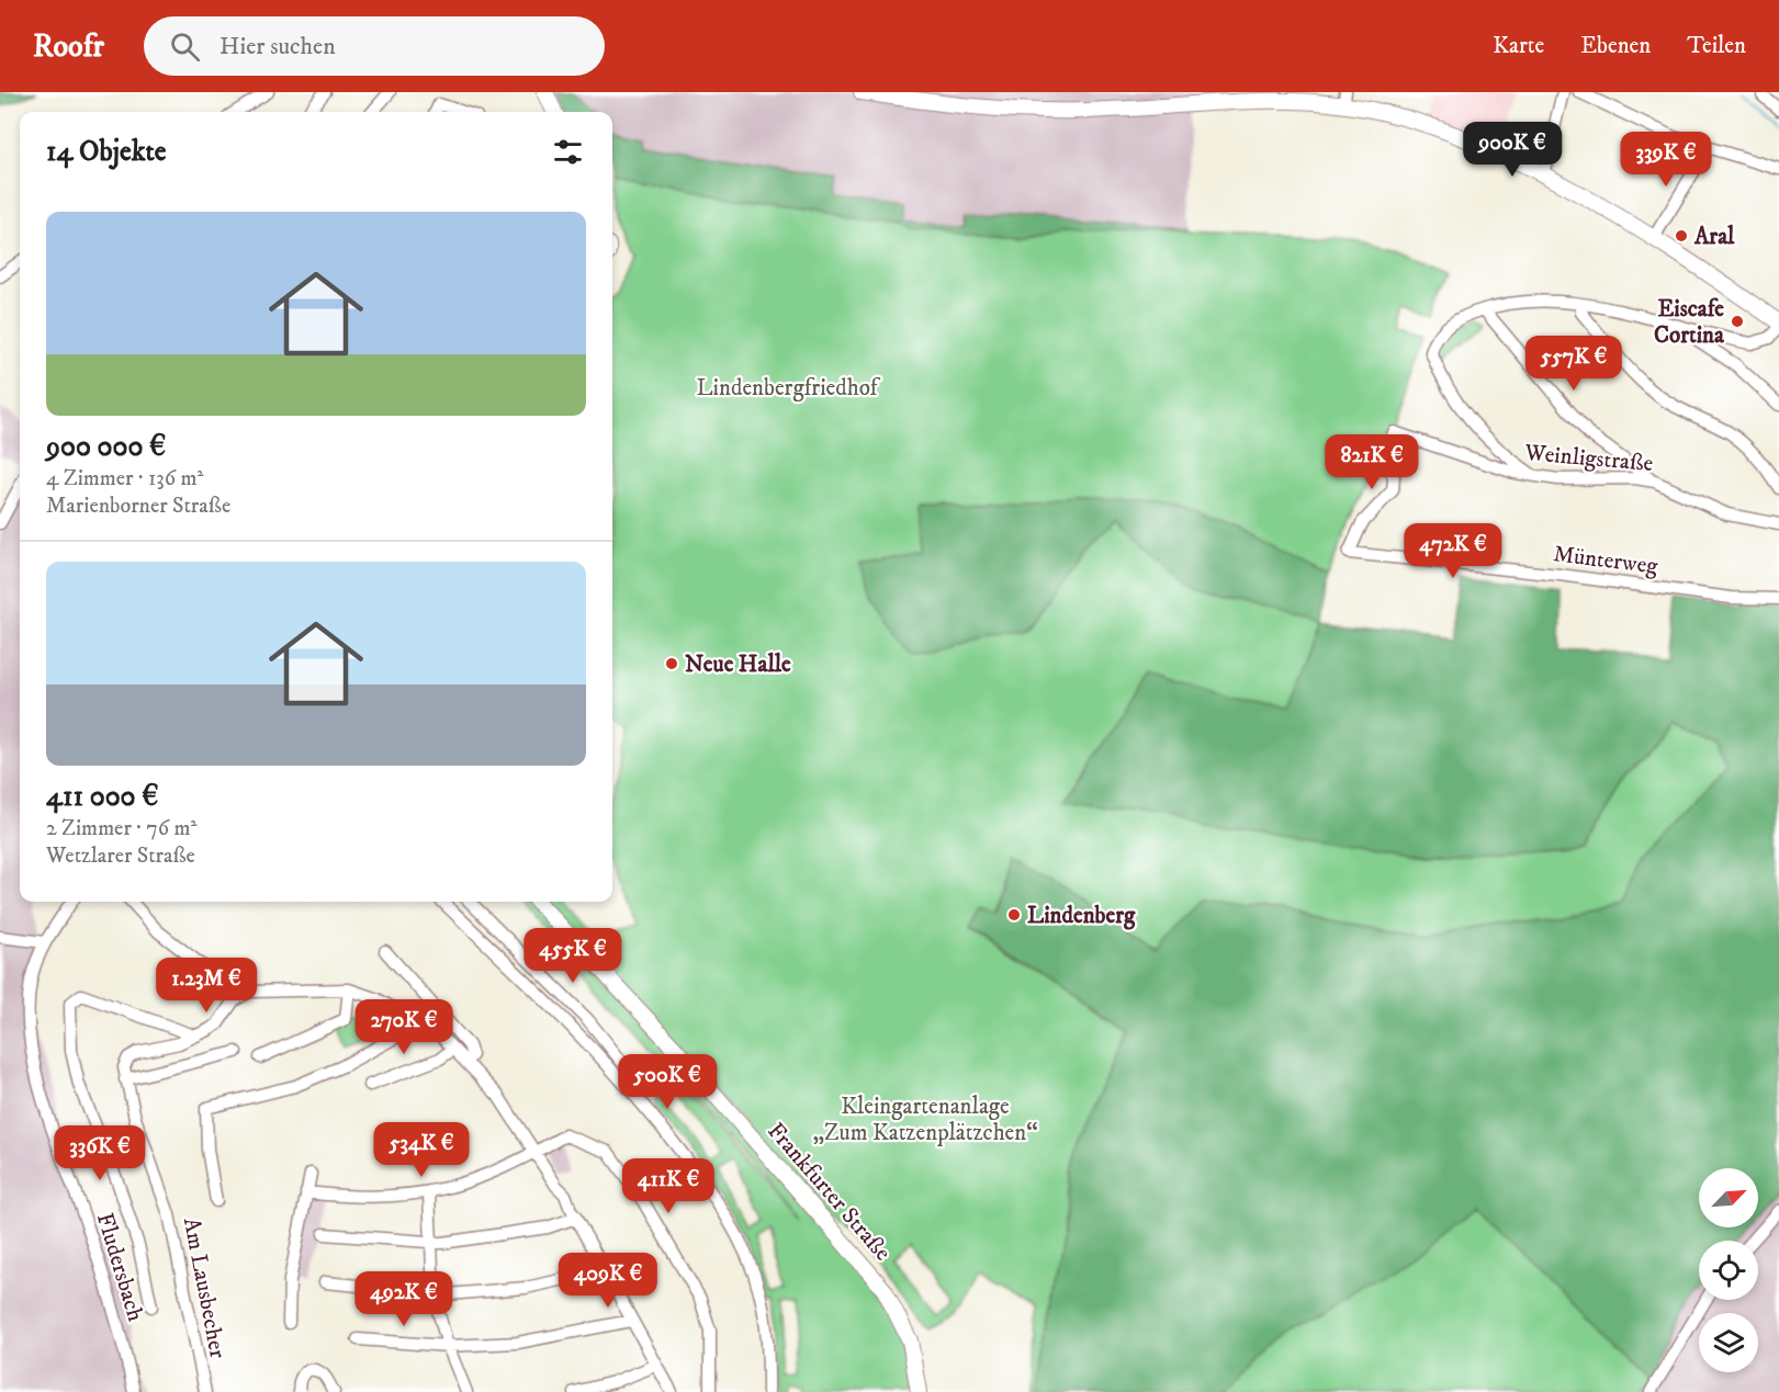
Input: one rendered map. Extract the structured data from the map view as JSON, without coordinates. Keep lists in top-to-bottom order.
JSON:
{
  "streets": {
    "main road": ["Frankfurter Straße"],
    "street": [
      "Weinligstraße",
      "Münterweg",
      "Fludersbach",
      "Am Lausbecher"
    ]
  },
  "crossings": [
    ["Weinligstraße", "Münterweg"]
  ],
  "parks": ["Lindenbergfriedhof", "Kleingartenanlage „Zum Katzenplätzchen“"],
  "places": [
    "Aral",
    "Eiscafe Cortina",
    "Neue Halle",
    "Lindenberg"
  ],
  "north": "top right",
  "page": {
    "header": "Roofr",
    "search": "Hier suchen",
    "nav": ["Karte", "Ebenen", "Teilen"],
    "heading": "14 Objekte",
    "price": [
      "900K €",
      "339K €",
      "557K €",
      "821K €",
      "472K €",
      "455K €",
      "1.23M €",
      "270K €",
      "500K €",
      "534K €",
      "336K €",
      "411K €",
      "409K €",
      "492K €"
    ],
    "list": [
      {
        "name": "900 000 €",
        "note": "4 Zimmer · 136 m² · Marienborner Straße"
      },
      {
        "name": "411 000 €",
        "note": "2 Zimmer · 76 m² · Wetzlarer Straße"
      }
    ]
  }
}
